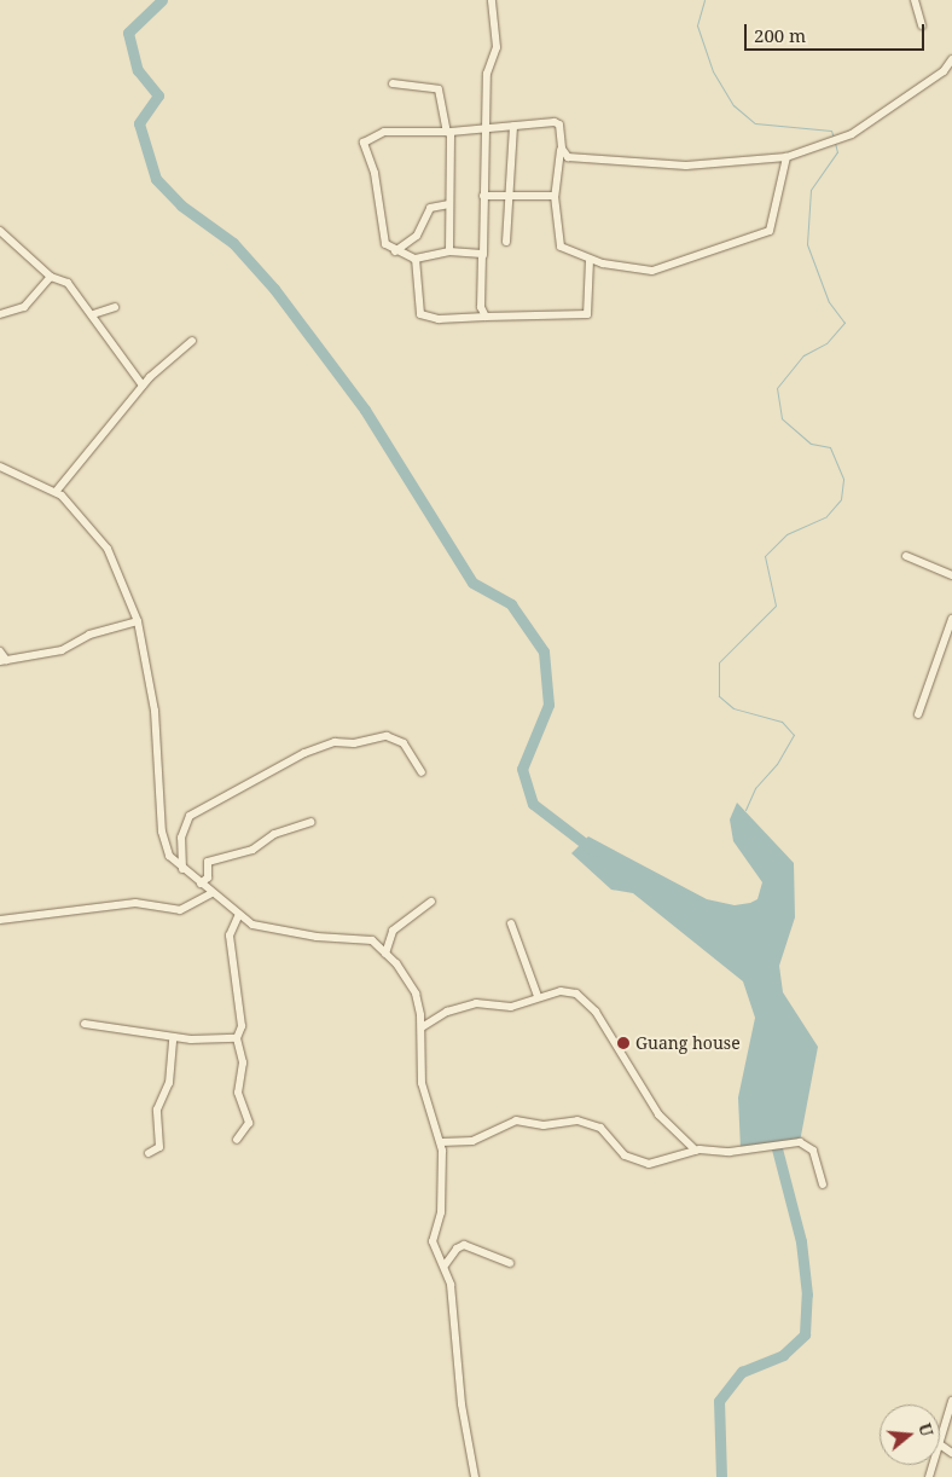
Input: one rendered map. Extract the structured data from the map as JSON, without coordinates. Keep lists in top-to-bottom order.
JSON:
{
  "places": ["Guang house"],
  "scale_bar": "200 m",
  "north": "right"
}
